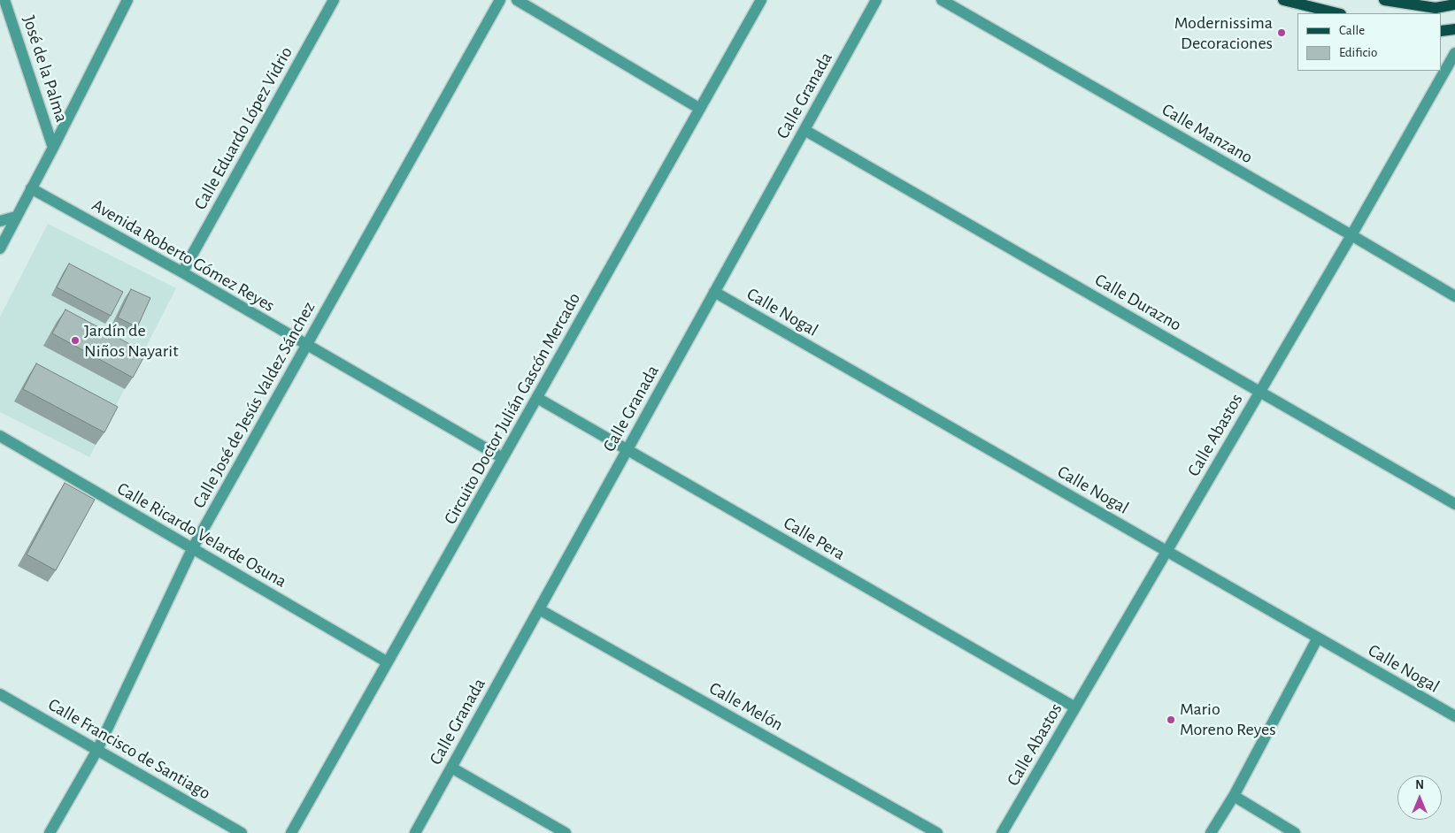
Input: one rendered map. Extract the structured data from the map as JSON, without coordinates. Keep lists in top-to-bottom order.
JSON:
{
  "streets": {
    "street": [
      "José de la Palma",
      "Calle Granada",
      "Calle Eduardo López Vidrio",
      "Calle Manzano",
      "Avenida Roberto Gómez Reyes",
      "Calle Durazno",
      "Calle Nogal",
      "Calle José de Jesús Valdez Sánchez",
      "Circuito Doctor Julián Gascón Mercado",
      "Calle Abastos",
      "Calle Ricardo Velarde Osuna",
      "Calle Pera",
      "Calle Melón",
      "Calle Francisco de Santiago"
    ]
  },
  "crossings": [
    ["Calle Granada", "Calle Durazno"],
    ["Calle Granada", "Calle Nogal"],
    ["Calle Granada", "Calle Pera"],
    ["Calle Granada", "Calle Melón"],
    ["Calle Eduardo López Vidrio", "Avenida Roberto Gómez Reyes"],
    ["Calle Manzano", "Calle Abastos"],
    ["Avenida Roberto Gómez Reyes", "Calle José de Jesús Valdez Sánchez"],
    ["Avenida Roberto Gómez Reyes", "Circuito Doctor Julián Gascón Mercado"],
    ["Calle Durazno", "Calle Abastos"],
    ["Calle Nogal", "Calle Abastos"],
    ["Calle José de Jesús Valdez Sánchez", "Calle Ricardo Velarde Osuna"],
    ["Calle José de Jesús Valdez Sánchez", "Calle Francisco de Santiago"],
    ["Circuito Doctor Julián Gascón Mercado", "Calle Ricardo Velarde Osuna"],
    ["Circuito Doctor Julián Gascón Mercado", "Calle Pera"],
    ["Calle Abastos", "Calle Pera"]
  ],
  "places": ["Modernissima Decoraciones", "Jardín de Niños Nayarit", "Mario Moreno Reyes"],
  "legend": ["Calle", "Edificio"],
  "north": "top"
}
